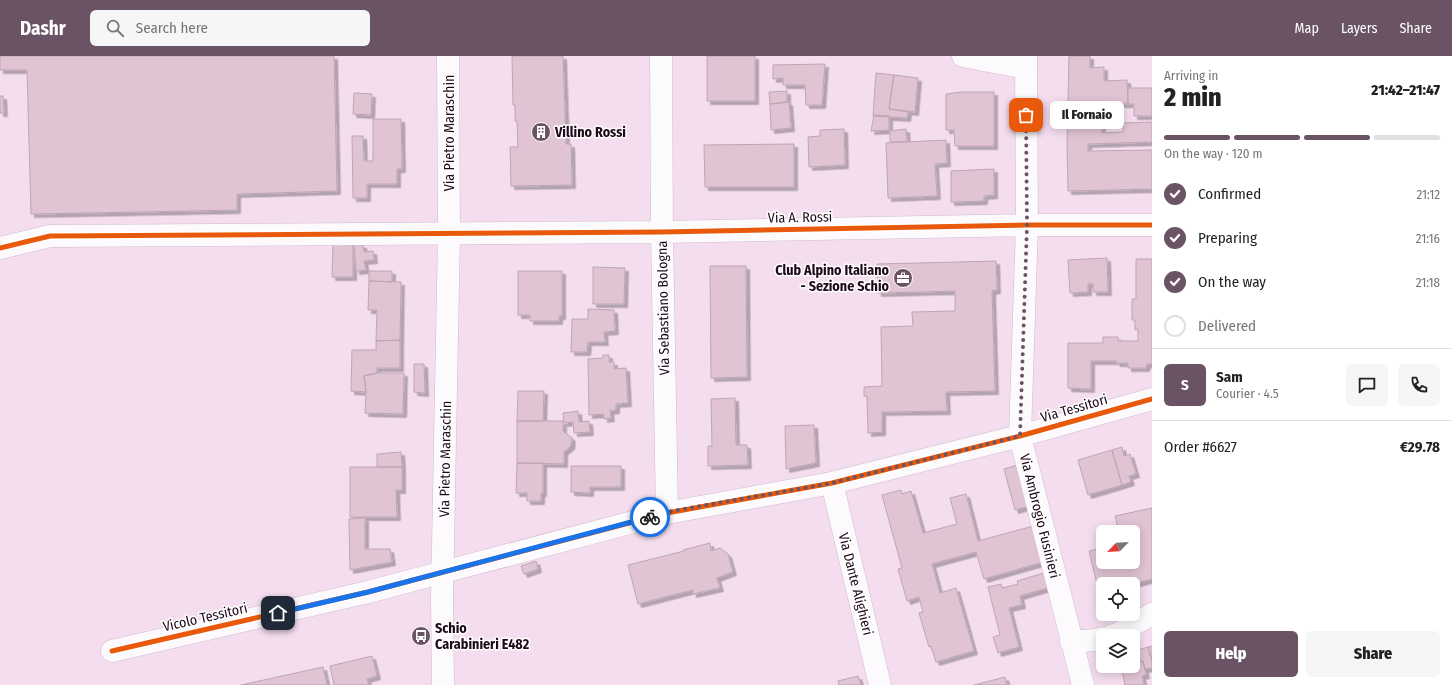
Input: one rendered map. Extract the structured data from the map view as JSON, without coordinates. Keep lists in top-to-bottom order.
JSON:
{
  "streets": {
    "street": [
      "Via Pietro Maraschin",
      "Via A. Rossi",
      "Via Sebastiano Bologna",
      "Via Tessitori",
      "Via Ambrogio Fusinieri",
      "Via Dante Alighieri",
      "Vicolo Tessitori"
    ]
  },
  "crossings": [
    ["Via Pietro Maraschin", "Via A. Rossi"],
    ["Via Pietro Maraschin", "Via Tessitori"],
    ["Via Pietro Maraschin", "Vicolo Tessitori"],
    ["Via A. Rossi", "Via Sebastiano Bologna"],
    ["Via A. Rossi", "Via Ambrogio Fusinieri"],
    ["Via Sebastiano Bologna", "Via Tessitori"],
    ["Via Tessitori", "Via Ambrogio Fusinieri"],
    ["Via Tessitori", "Via Dante Alighieri"],
    ["Via Tessitori", "Vicolo Tessitori"]
  ],
  "places": {
    "other": ["Il Fornaio"],
    "building": ["Villino Rossi"],
    "office": ["Club Alpino Italiano - Sezione Schio"],
    "bus stop": ["Schio Carabinieri E482"]
  },
  "north": "bottom left",
  "page": {
    "header": "Dashr",
    "search": "Search here",
    "nav": ["Map", "Layers", "Share"],
    "heading": ["2 min", "Arriving in", "21:42–21:47"],
    "panel": [
      "Sam",
      "Courier · 4.5",
      "Order #6627",
      "€29.78"
    ],
    "bubble": "Il Fornaio",
    "bar": "On the way · 120 m",
    "list": [
      ["Confirmed", "21:12"],
      ["Preparing", "21:16"],
      ["On the way", "21:18"],
      "Delivered"
    ],
    "round": "S",
    "buttons": ["Help", "Share"]
  }
}
